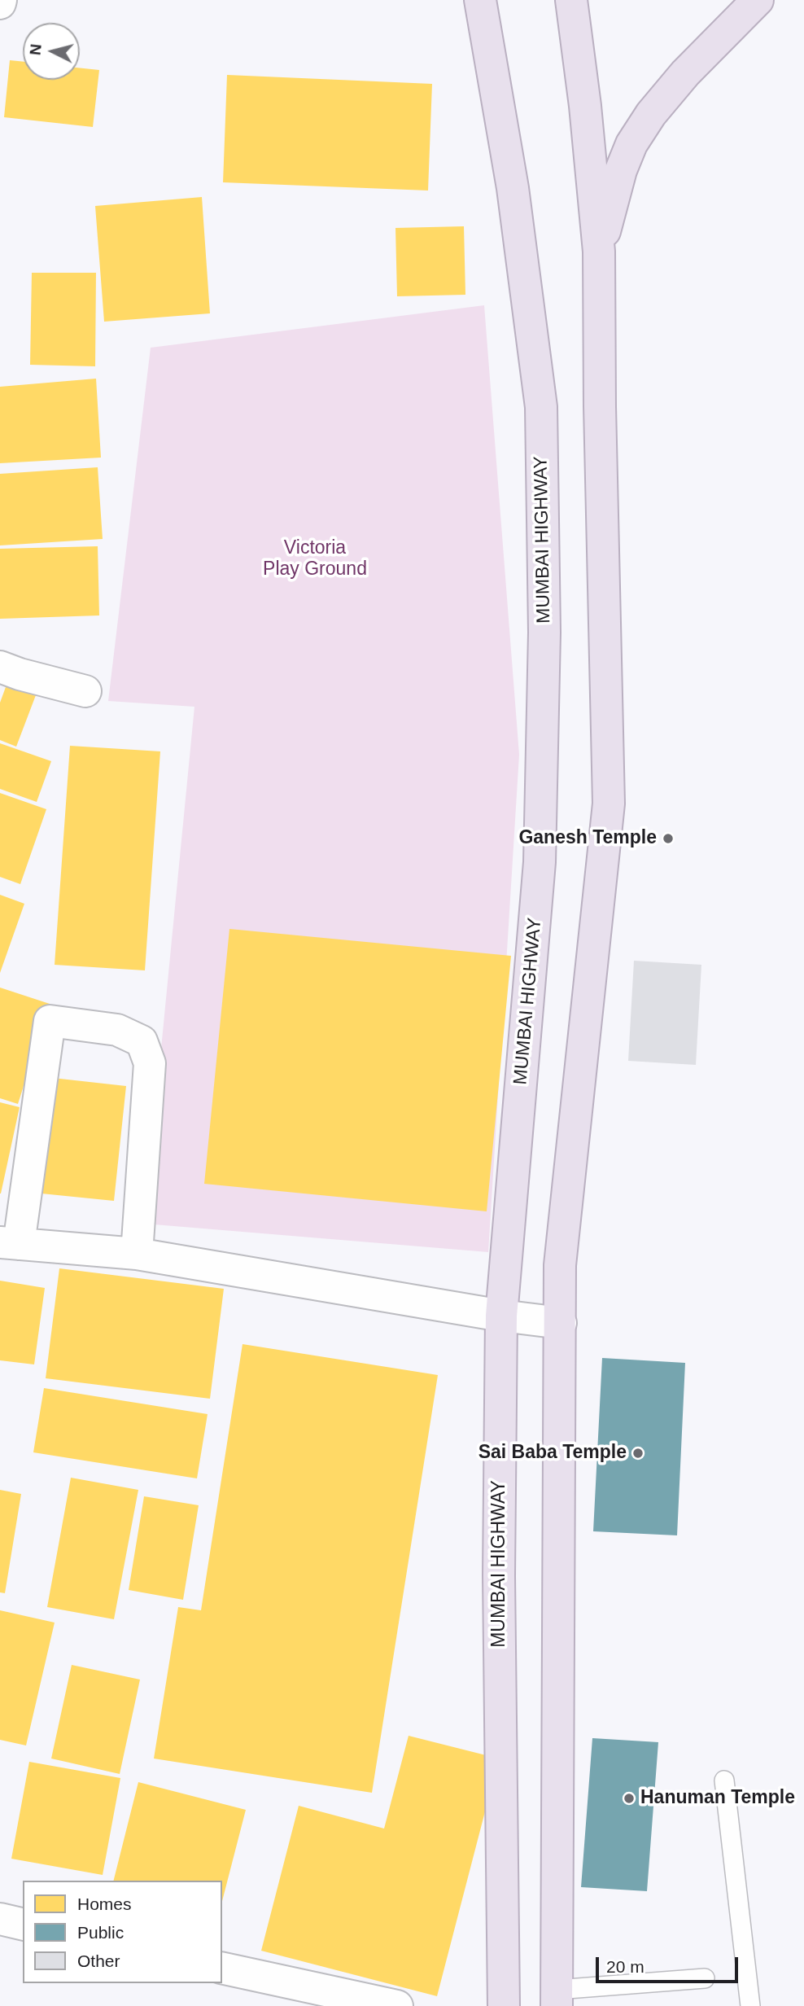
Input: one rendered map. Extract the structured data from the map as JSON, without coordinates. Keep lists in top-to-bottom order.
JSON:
{
  "streets": {
    "highway": ["MUMBAI HIGHWAY"]
  },
  "parks": ["Victoria Play Ground"],
  "places": ["Ganesh Temple", "Sai Baba Temple", "Hanuman Temple"],
  "legend": ["Homes", "Public", "Other"],
  "scale_bar": "20 m",
  "north": "left"
}
